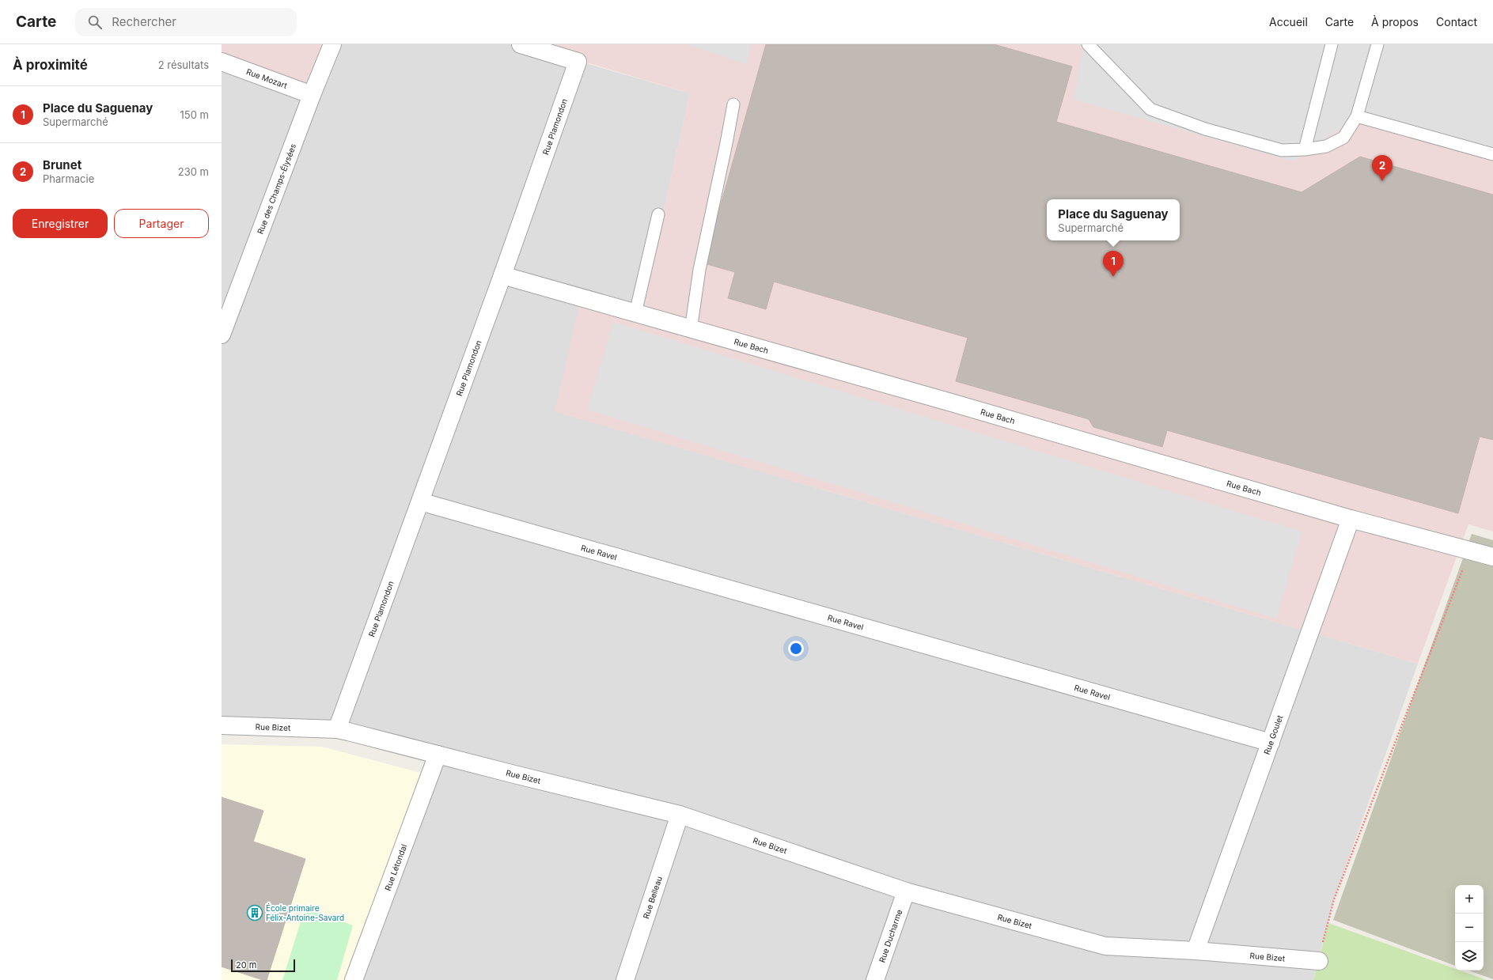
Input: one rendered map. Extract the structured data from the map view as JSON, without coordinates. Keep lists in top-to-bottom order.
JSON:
{
  "streets": {
    "street": [
      "Rue Mozart",
      "Rue Plamondon",
      "Rue des Champs-Élysées",
      "Rue Bach",
      "Rue Ravel",
      "Rue Bizet",
      "Rue Goulet",
      "Rue Létondal",
      "Rue Belleau",
      "Rue Ducharme"
    ]
  },
  "crossings": [
    ["Rue Mozart", "Rue des Champs-Élysées"],
    ["Rue Plamondon", "Rue Bach"],
    ["Rue Plamondon", "Rue Ravel"],
    ["Rue Plamondon", "Rue Bizet"],
    ["Rue Bach", "Rue Goulet"],
    ["Rue Ravel", "Rue Goulet"],
    ["Rue Bizet", "Rue Goulet"],
    ["Rue Bizet", "Rue Létondal"],
    ["Rue Bizet", "Rue Belleau"],
    ["Rue Bizet", "Rue Ducharme"]
  ],
  "places": {
    "building": ["École primaire Félix-Antoine-Savard"]
  },
  "scale_bar": "20 m",
  "page": {
    "header": "Carte",
    "search": "Rechercher",
    "nav": [
      "Accueil",
      "Carte",
      "À propos",
      "Contact"
    ],
    "heading": ["À proximité", "2 résultats"],
    "list": [
      {
        "mark": "1",
        "name": "Place du Saguenay",
        "note": "Supermarché",
        "value": "150 m"
      },
      {
        "mark": "2",
        "name": "Brunet",
        "note": "Pharmacie",
        "value": "230 m"
      }
    ],
    "pins": ["2", "1"],
    "buttons": ["Enregistrer", "Partager"],
    "popup": ["Place du Saguenay", "Supermarché"],
    "map_buttons": ["+", "−"],
    "scale": "20 m"
  }
}
